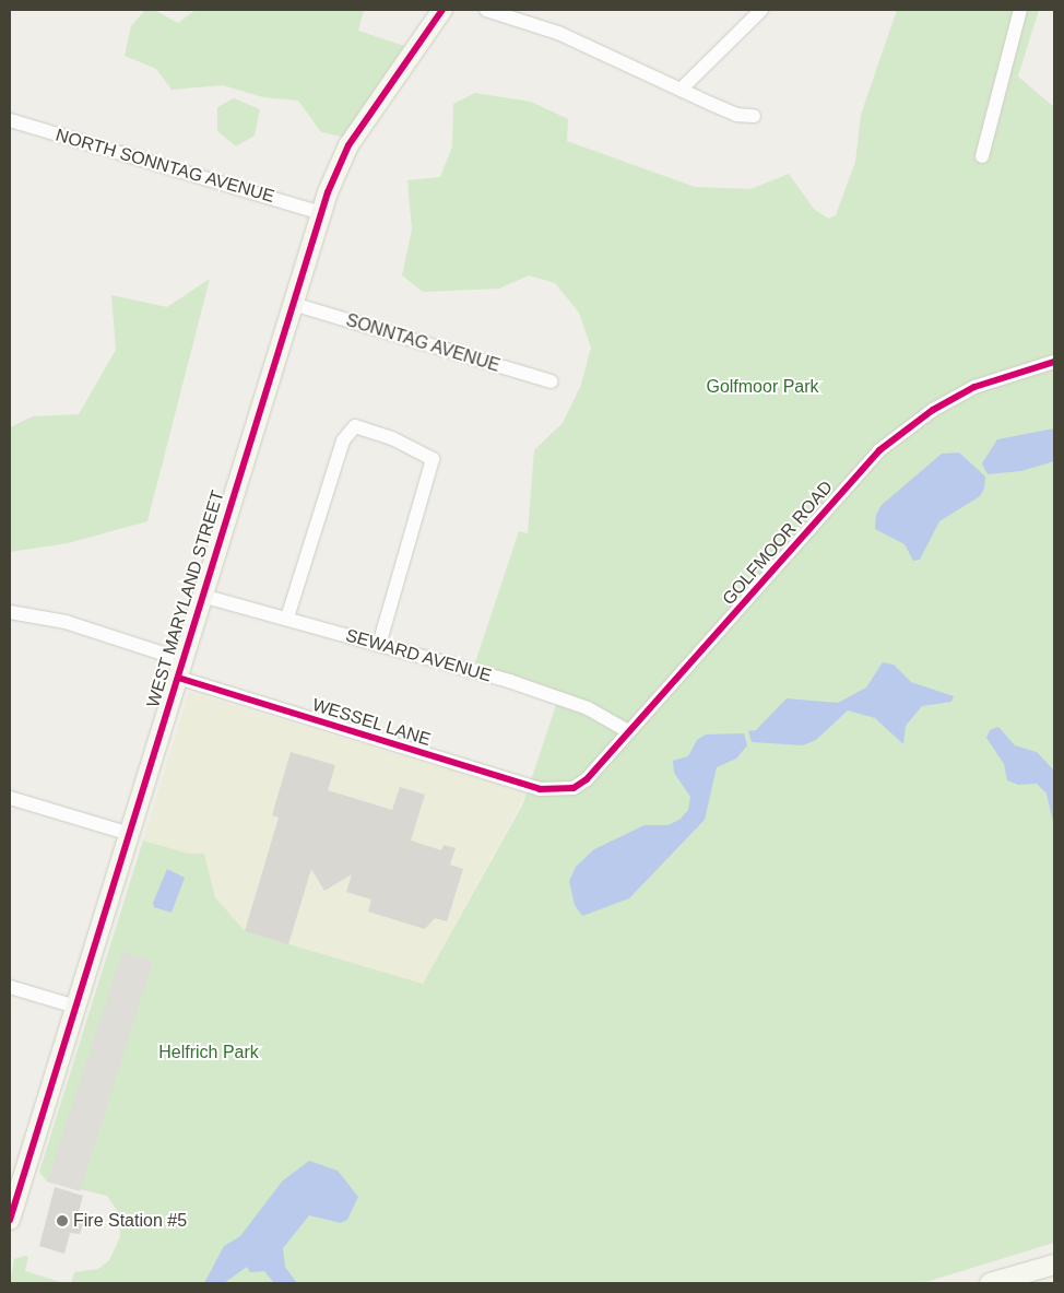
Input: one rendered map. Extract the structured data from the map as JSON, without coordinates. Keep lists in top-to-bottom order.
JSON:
{
  "streets": {
    "street": [
      "NORTH SONNTAG AVENUE",
      "SONNTAG AVENUE",
      "GOLFMOOR ROAD",
      "WEST MARYLAND STREET",
      "SEWARD AVENUE",
      "WESSEL LANE"
    ]
  },
  "crossings": [
    ["NORTH SONNTAG AVENUE", "WEST MARYLAND STREET"],
    ["SONNTAG AVENUE", "WEST MARYLAND STREET"],
    ["GOLFMOOR ROAD", "SEWARD AVENUE"],
    ["GOLFMOOR ROAD", "WESSEL LANE"],
    ["WEST MARYLAND STREET", "SEWARD AVENUE"],
    ["WEST MARYLAND STREET", "WESSEL LANE"]
  ],
  "parks": ["Golfmoor Park", "Helfrich Park"],
  "places": ["Fire Station #5"]
}
